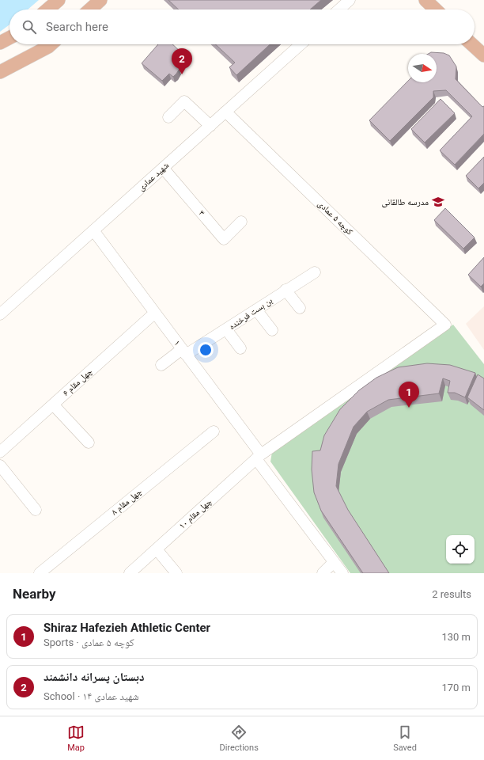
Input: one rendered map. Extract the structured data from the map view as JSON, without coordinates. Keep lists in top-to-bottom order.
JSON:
{
  "streets": {
    "street": [
      "شهید عمادی",
      "۳",
      "کوچه ۵ عمادی",
      "بن بست فرخنده",
      "۱",
      "چهل مقام ۶",
      "چهل مقام ۸",
      "چهل مقام ۱۰"
    ]
  },
  "crossings": [
    ["شهید عمادی", "۳"],
    ["شهید عمادی", "کوچه ۵ عمادی"],
    ["شهید عمادی", "۱"],
    ["کوچه ۵ عمادی", "چهل مقام ۱۰"],
    ["بن بست فرخنده", "۱"],
    ["۱", "چهل مقام ۶"],
    ["۱", "چهل مقام ۱۰"]
  ],
  "places": {
    "school or university": ["مدرسه طالقانی"]
  },
  "north": "right",
  "page": {
    "search": "Search here",
    "pins": ["2", "1"],
    "heading": ["Nearby", "2 results"],
    "list": [
      {
        "mark": "1",
        "name": "Shiraz Hafezieh Athletic Center",
        "note": "Sports · کوچه ۵ عمادی",
        "value": "130 m"
      },
      {
        "mark": "2",
        "name": "دبستان پسرانه دانشمند",
        "note": "School · ۱۴ شهید عمادی",
        "value": "170 m"
      }
    ],
    "nav": ["Map", "Directions", "Saved"]
  }
}
